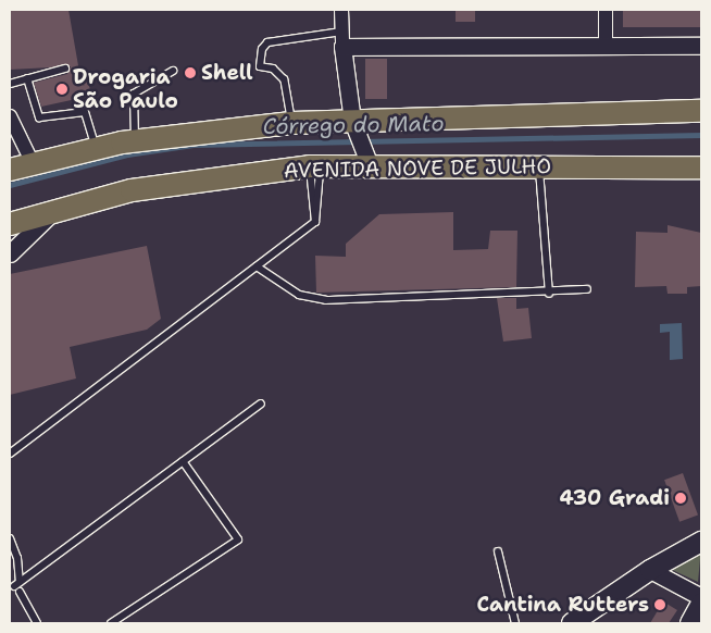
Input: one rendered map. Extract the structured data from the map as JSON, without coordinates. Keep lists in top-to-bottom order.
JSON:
{
  "streets": {
    "main road": ["AVENIDA NOVE DE JULHO"]
  },
  "water": ["Córrego do Mato"],
  "places": [
    "Shell",
    "Drogaria São Paulo",
    "430 Gradi",
    "Cantina Rutters"
  ]
}
